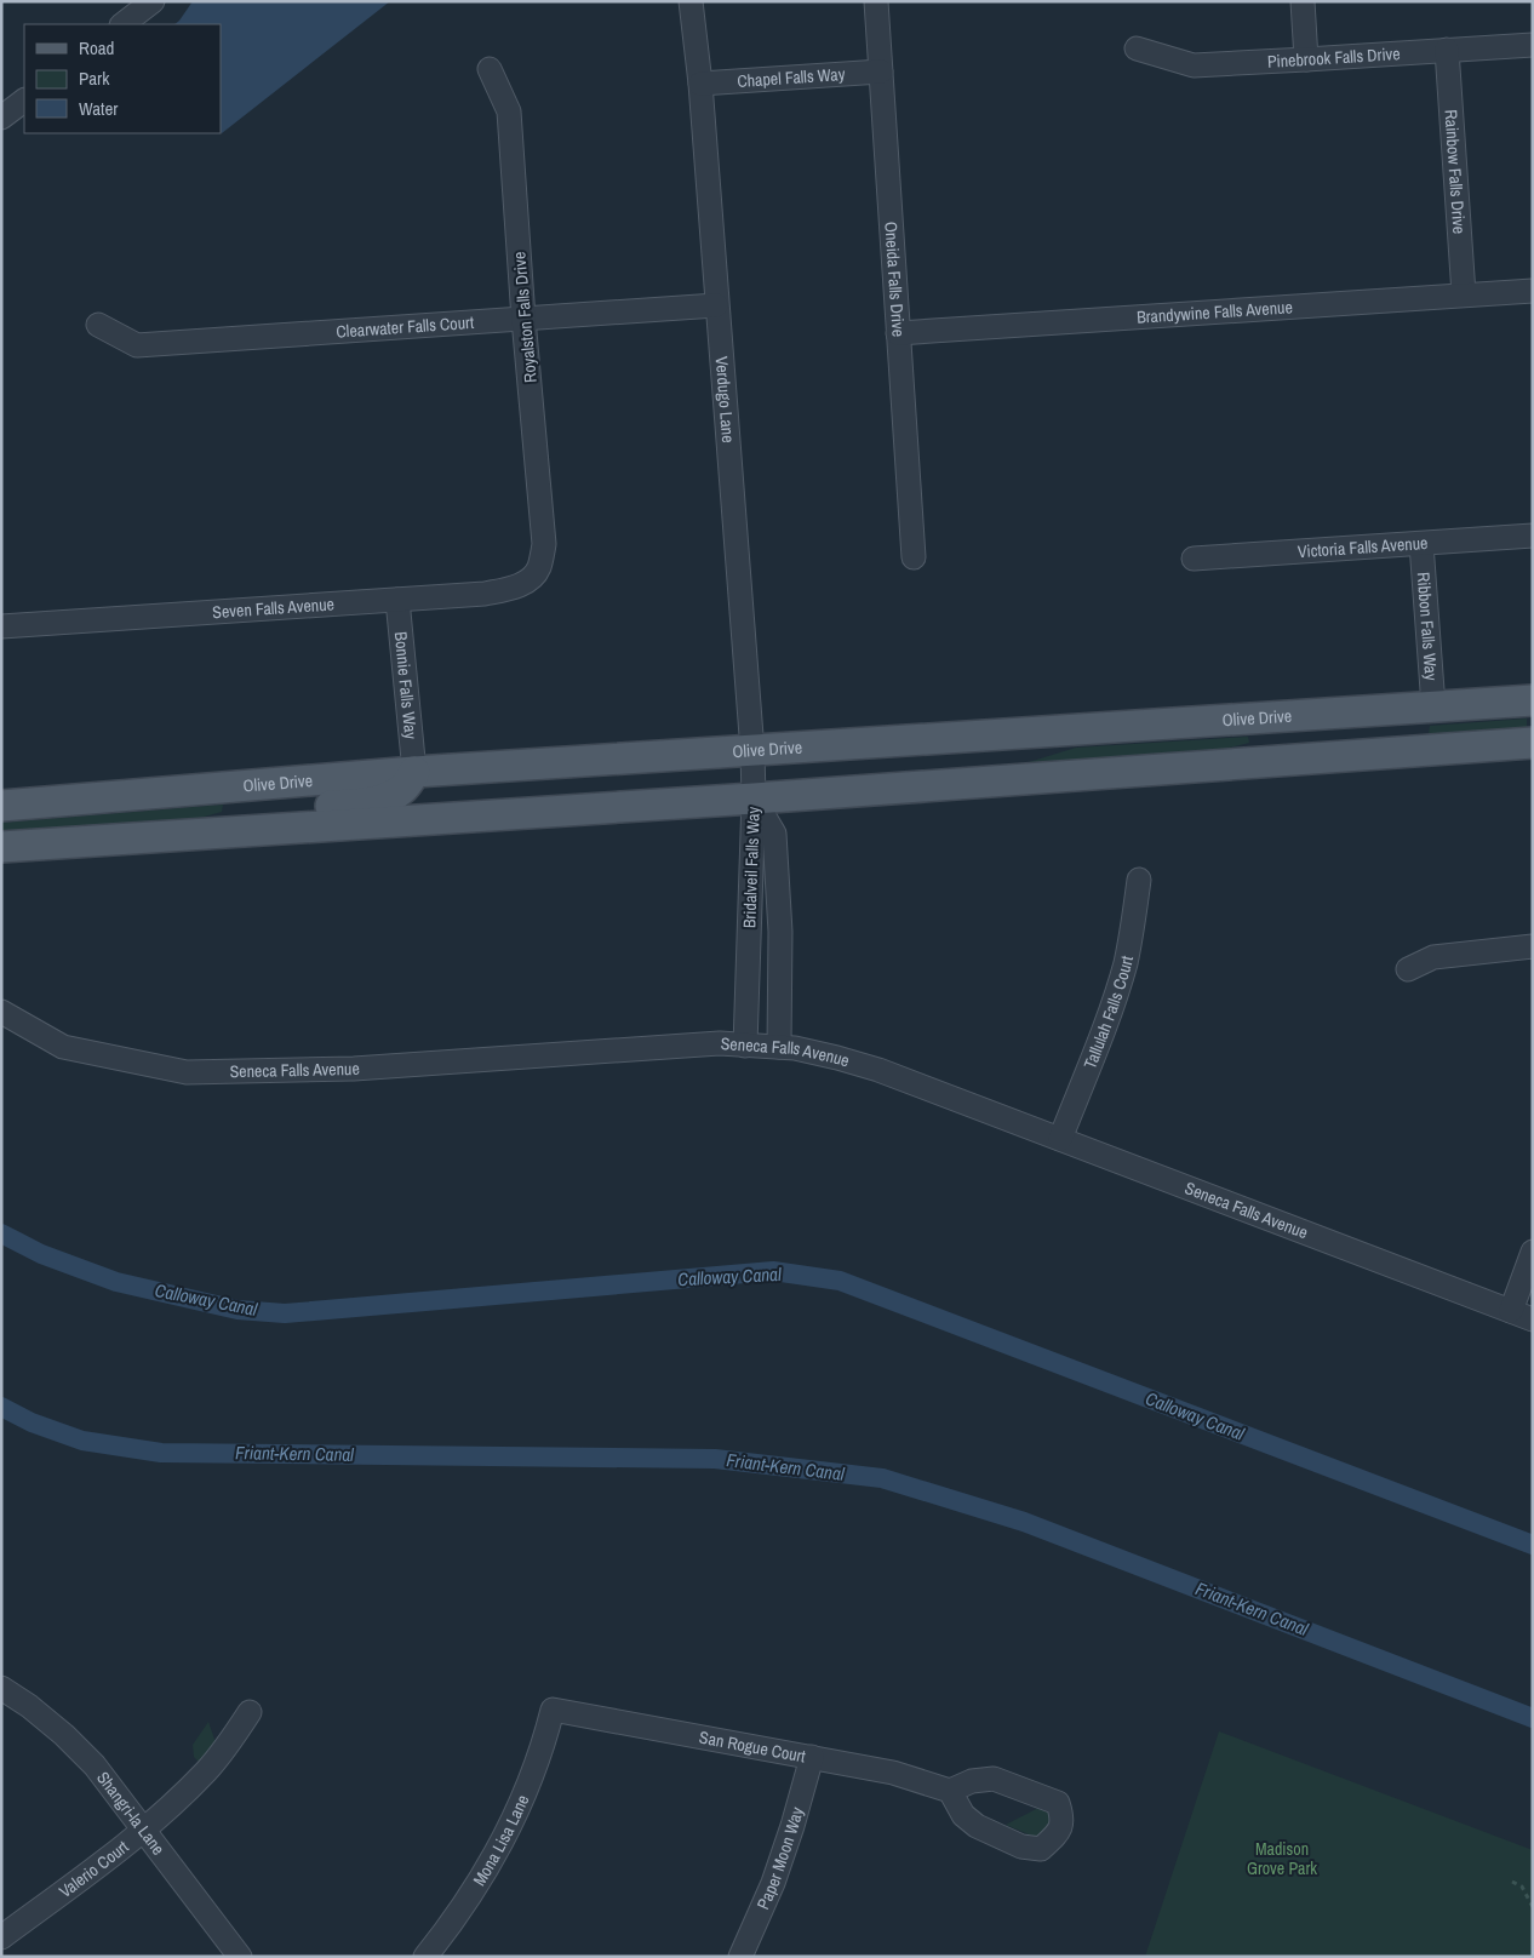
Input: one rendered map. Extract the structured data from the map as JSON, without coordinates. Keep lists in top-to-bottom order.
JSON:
{
  "streets": {
    "main road": ["Olive Drive"],
    "street": [
      "Pinebrook Falls Drive",
      "Chapel Falls Way",
      "Rainbow Falls Drive",
      "Oneida Falls Drive",
      "Brandywine Falls Avenue",
      "Royalston Falls Drive",
      "Clearwater Falls Court",
      "Verdugo Lane",
      "Victoria Falls Avenue",
      "Seven Falls Avenue",
      "Ribbon Falls Way",
      "Bonnie Falls Way",
      "Bridalveil Falls Way",
      "Tallulah Falls Court",
      "Seneca Falls Avenue",
      "San Rogue Court",
      "Shangri-la Lane",
      "Mona Lisa Lane",
      "Paper Moon Way",
      "Valerio Court"
    ]
  },
  "crossings": [
    ["Pinebrook Falls Drive", "Rainbow Falls Drive"],
    ["Chapel Falls Way", "Oneida Falls Drive"],
    ["Chapel Falls Way", "Verdugo Lane"],
    ["Rainbow Falls Drive", "Brandywine Falls Avenue"],
    ["Oneida Falls Drive", "Brandywine Falls Avenue"],
    ["Royalston Falls Drive", "Clearwater Falls Court"],
    ["Royalston Falls Drive", "Seven Falls Avenue"],
    ["Clearwater Falls Court", "Verdugo Lane"],
    ["Verdugo Lane", "Olive Drive"],
    ["Verdugo Lane", "Bridalveil Falls Way"],
    ["Victoria Falls Avenue", "Ribbon Falls Way"],
    ["Seven Falls Avenue", "Bonnie Falls Way"],
    ["Ribbon Falls Way", "Olive Drive"],
    ["Bonnie Falls Way", "Olive Drive"],
    ["Bridalveil Falls Way", "Seneca Falls Avenue"],
    ["Tallulah Falls Court", "Seneca Falls Avenue"],
    ["San Rogue Court", "Mona Lisa Lane"],
    ["San Rogue Court", "Paper Moon Way"],
    ["Shangri-la Lane", "Valerio Court"]
  ],
  "water": ["Calloway Canal", "Friant-Kern Canal"],
  "parks": ["Madison Grove Park"],
  "legend": ["Road", "Park", "Water"]
}
